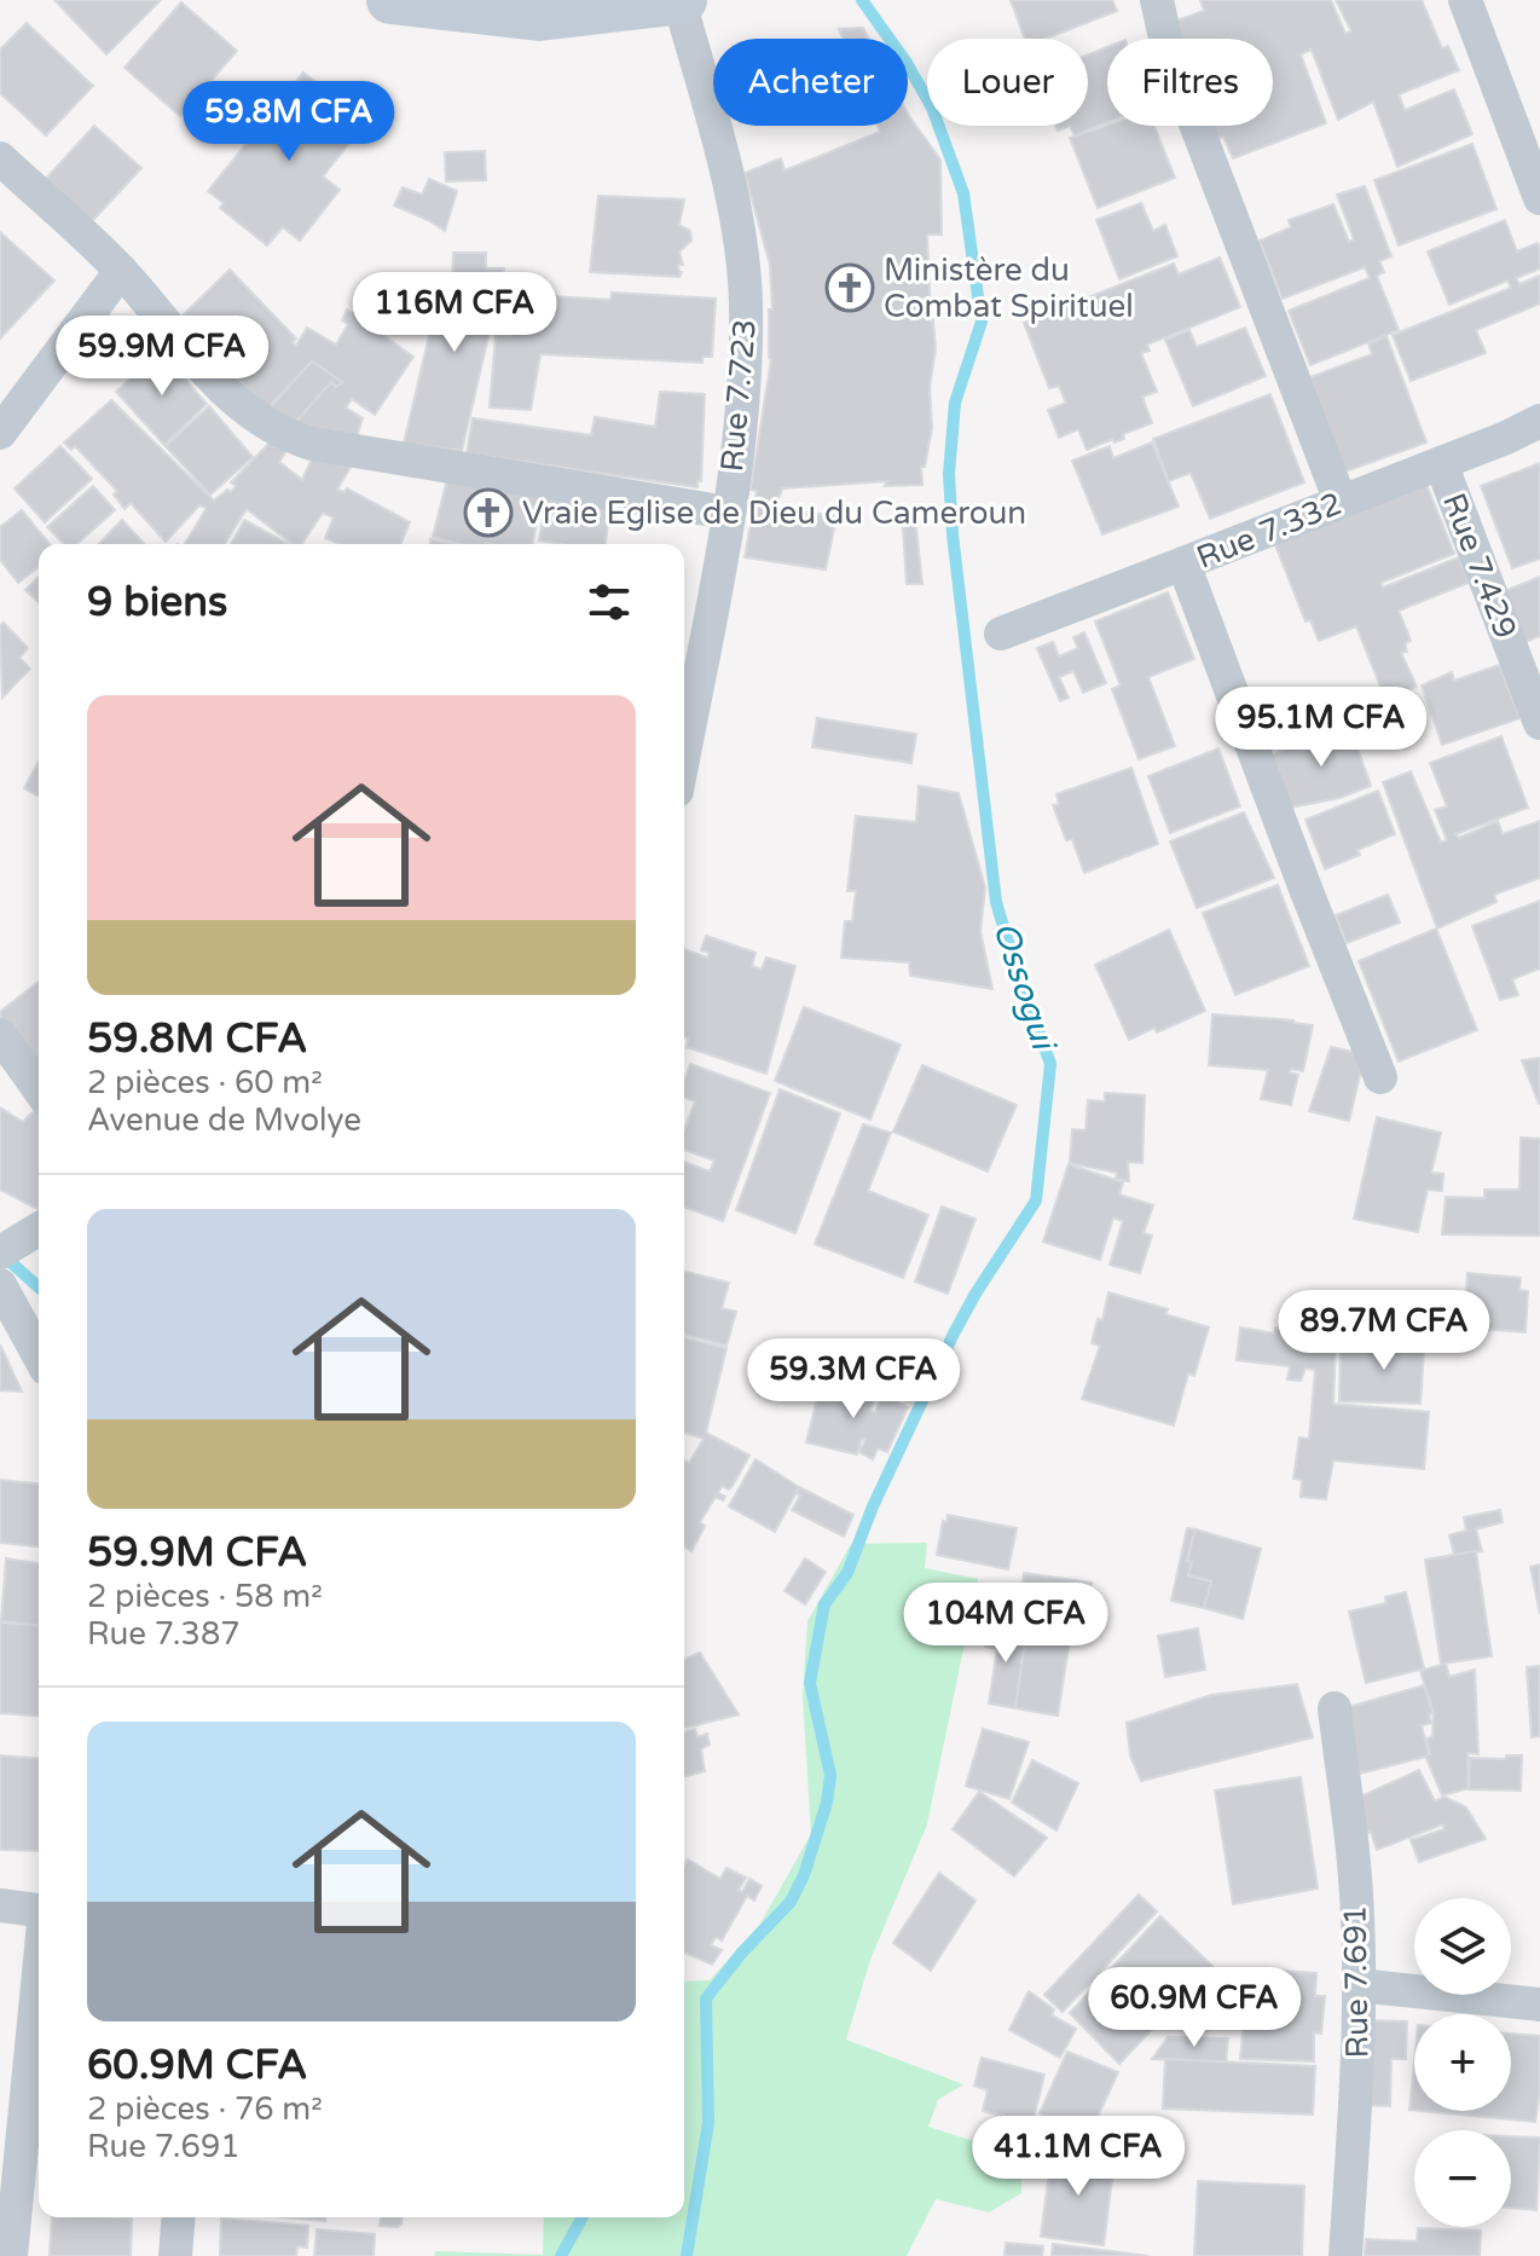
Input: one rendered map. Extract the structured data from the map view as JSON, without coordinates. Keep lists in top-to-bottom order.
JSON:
{
  "streets": {
    "street": [
      "Rue 7.723",
      "Rue 7.332",
      "Rue 7.429",
      "Rue 7.691"
    ]
  },
  "crossings": [
    ["Rue 7.332", "Rue 7.429"]
  ],
  "water": ["Ossogui"],
  "places": {
    "church": ["Ministère du Combat Spirituel", "Vraie Eglise de Dieu du Cameroun"]
  },
  "page": {
    "chip": ["Acheter", "Louer", "Filtres"],
    "price": [
      "59.8M CFA",
      "116M CFA",
      "59.9M CFA",
      "95.1M CFA",
      "89.7M CFA",
      "59.3M CFA",
      "104M CFA",
      "60.9M CFA",
      "41.1M CFA"
    ],
    "heading": "9 biens",
    "list": [
      {
        "name": "59.8M CFA",
        "note": "2 pièces · 60 m² · Avenue de Mvolye"
      },
      {
        "name": "59.9M CFA",
        "note": "2 pièces · 58 m² · Rue 7.387"
      },
      {
        "name": "60.9M CFA",
        "note": "2 pièces · 76 m² · Rue 7.691"
      }
    ],
    "map_buttons": ["+", "−"]
  }
}
